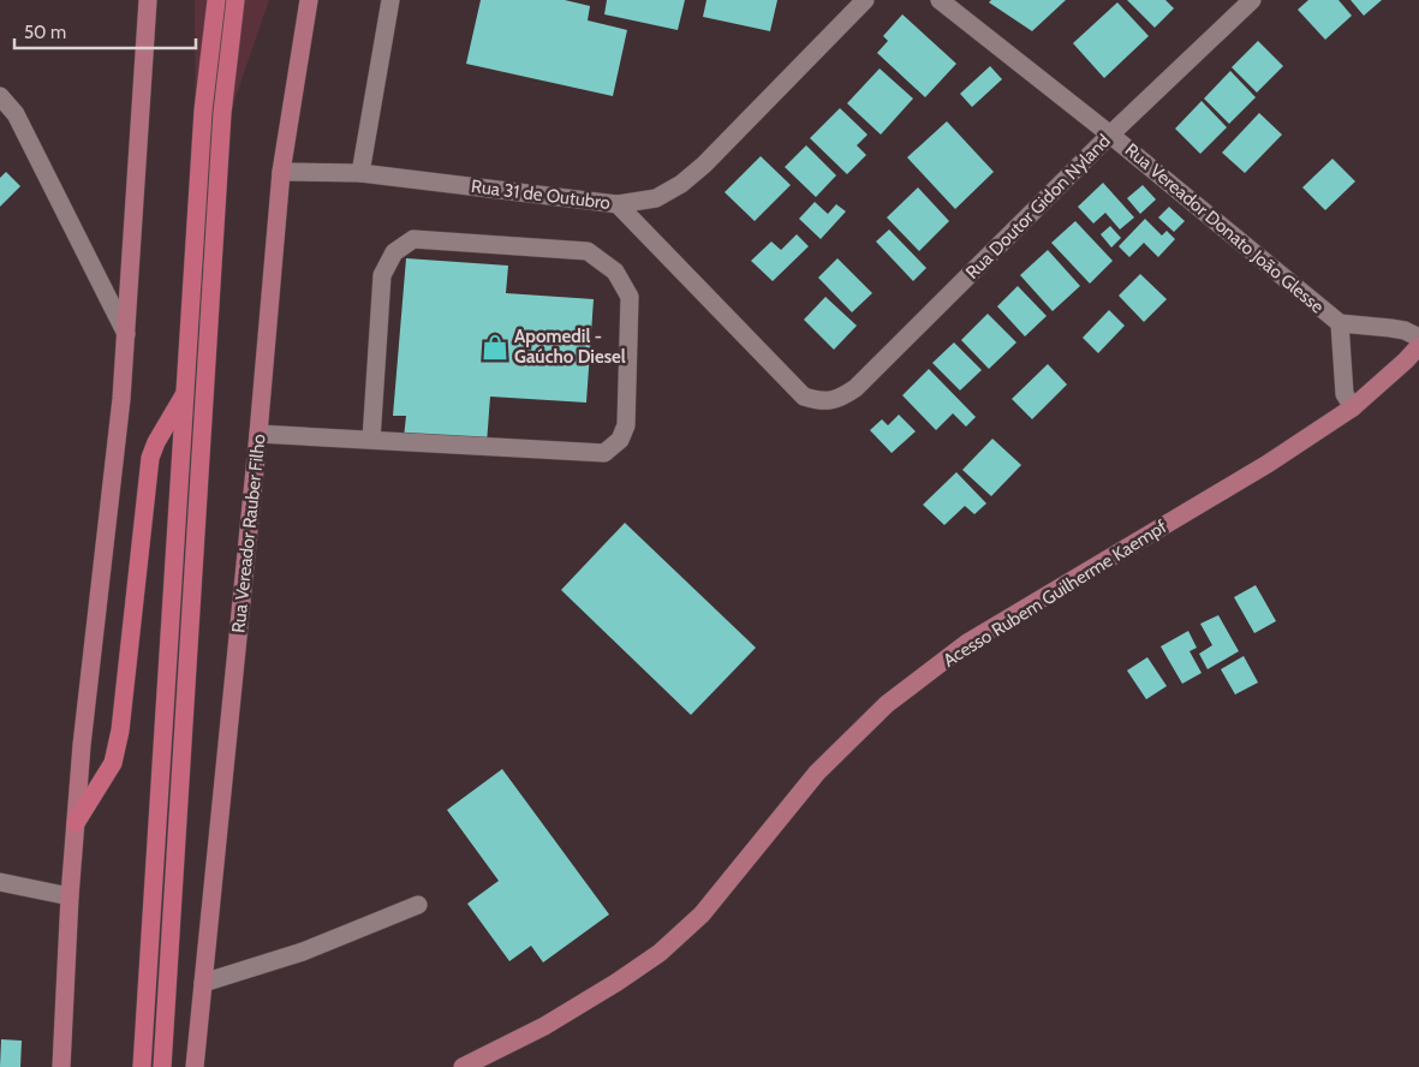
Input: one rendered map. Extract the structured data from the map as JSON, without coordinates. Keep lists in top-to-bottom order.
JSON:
{
  "streets": {
    "main road": ["Rua Vereador Rauber Filho", "Acesso Rubem Guilherme Kaempf"],
    "street": ["Rua 31 de Outubro", "Rua Doutor Gidon Nyland", "Rua Vereador Donato João Glesse"]
  },
  "crossings": [
    ["Rua 31 de Outubro", "Rua Doutor Gidon Nyland"],
    ["Rua 31 de Outubro", "Rua Vereador Rauber Filho"],
    ["Rua Doutor Gidon Nyland", "Rua Vereador Donato João Glesse"],
    ["Rua Vereador Donato João Glesse", "Acesso Rubem Guilherme Kaempf"]
  ],
  "places": {
    "shop": ["Apomedil - Gaúcho Diesel"]
  },
  "scale_bar": "50 m"
}
